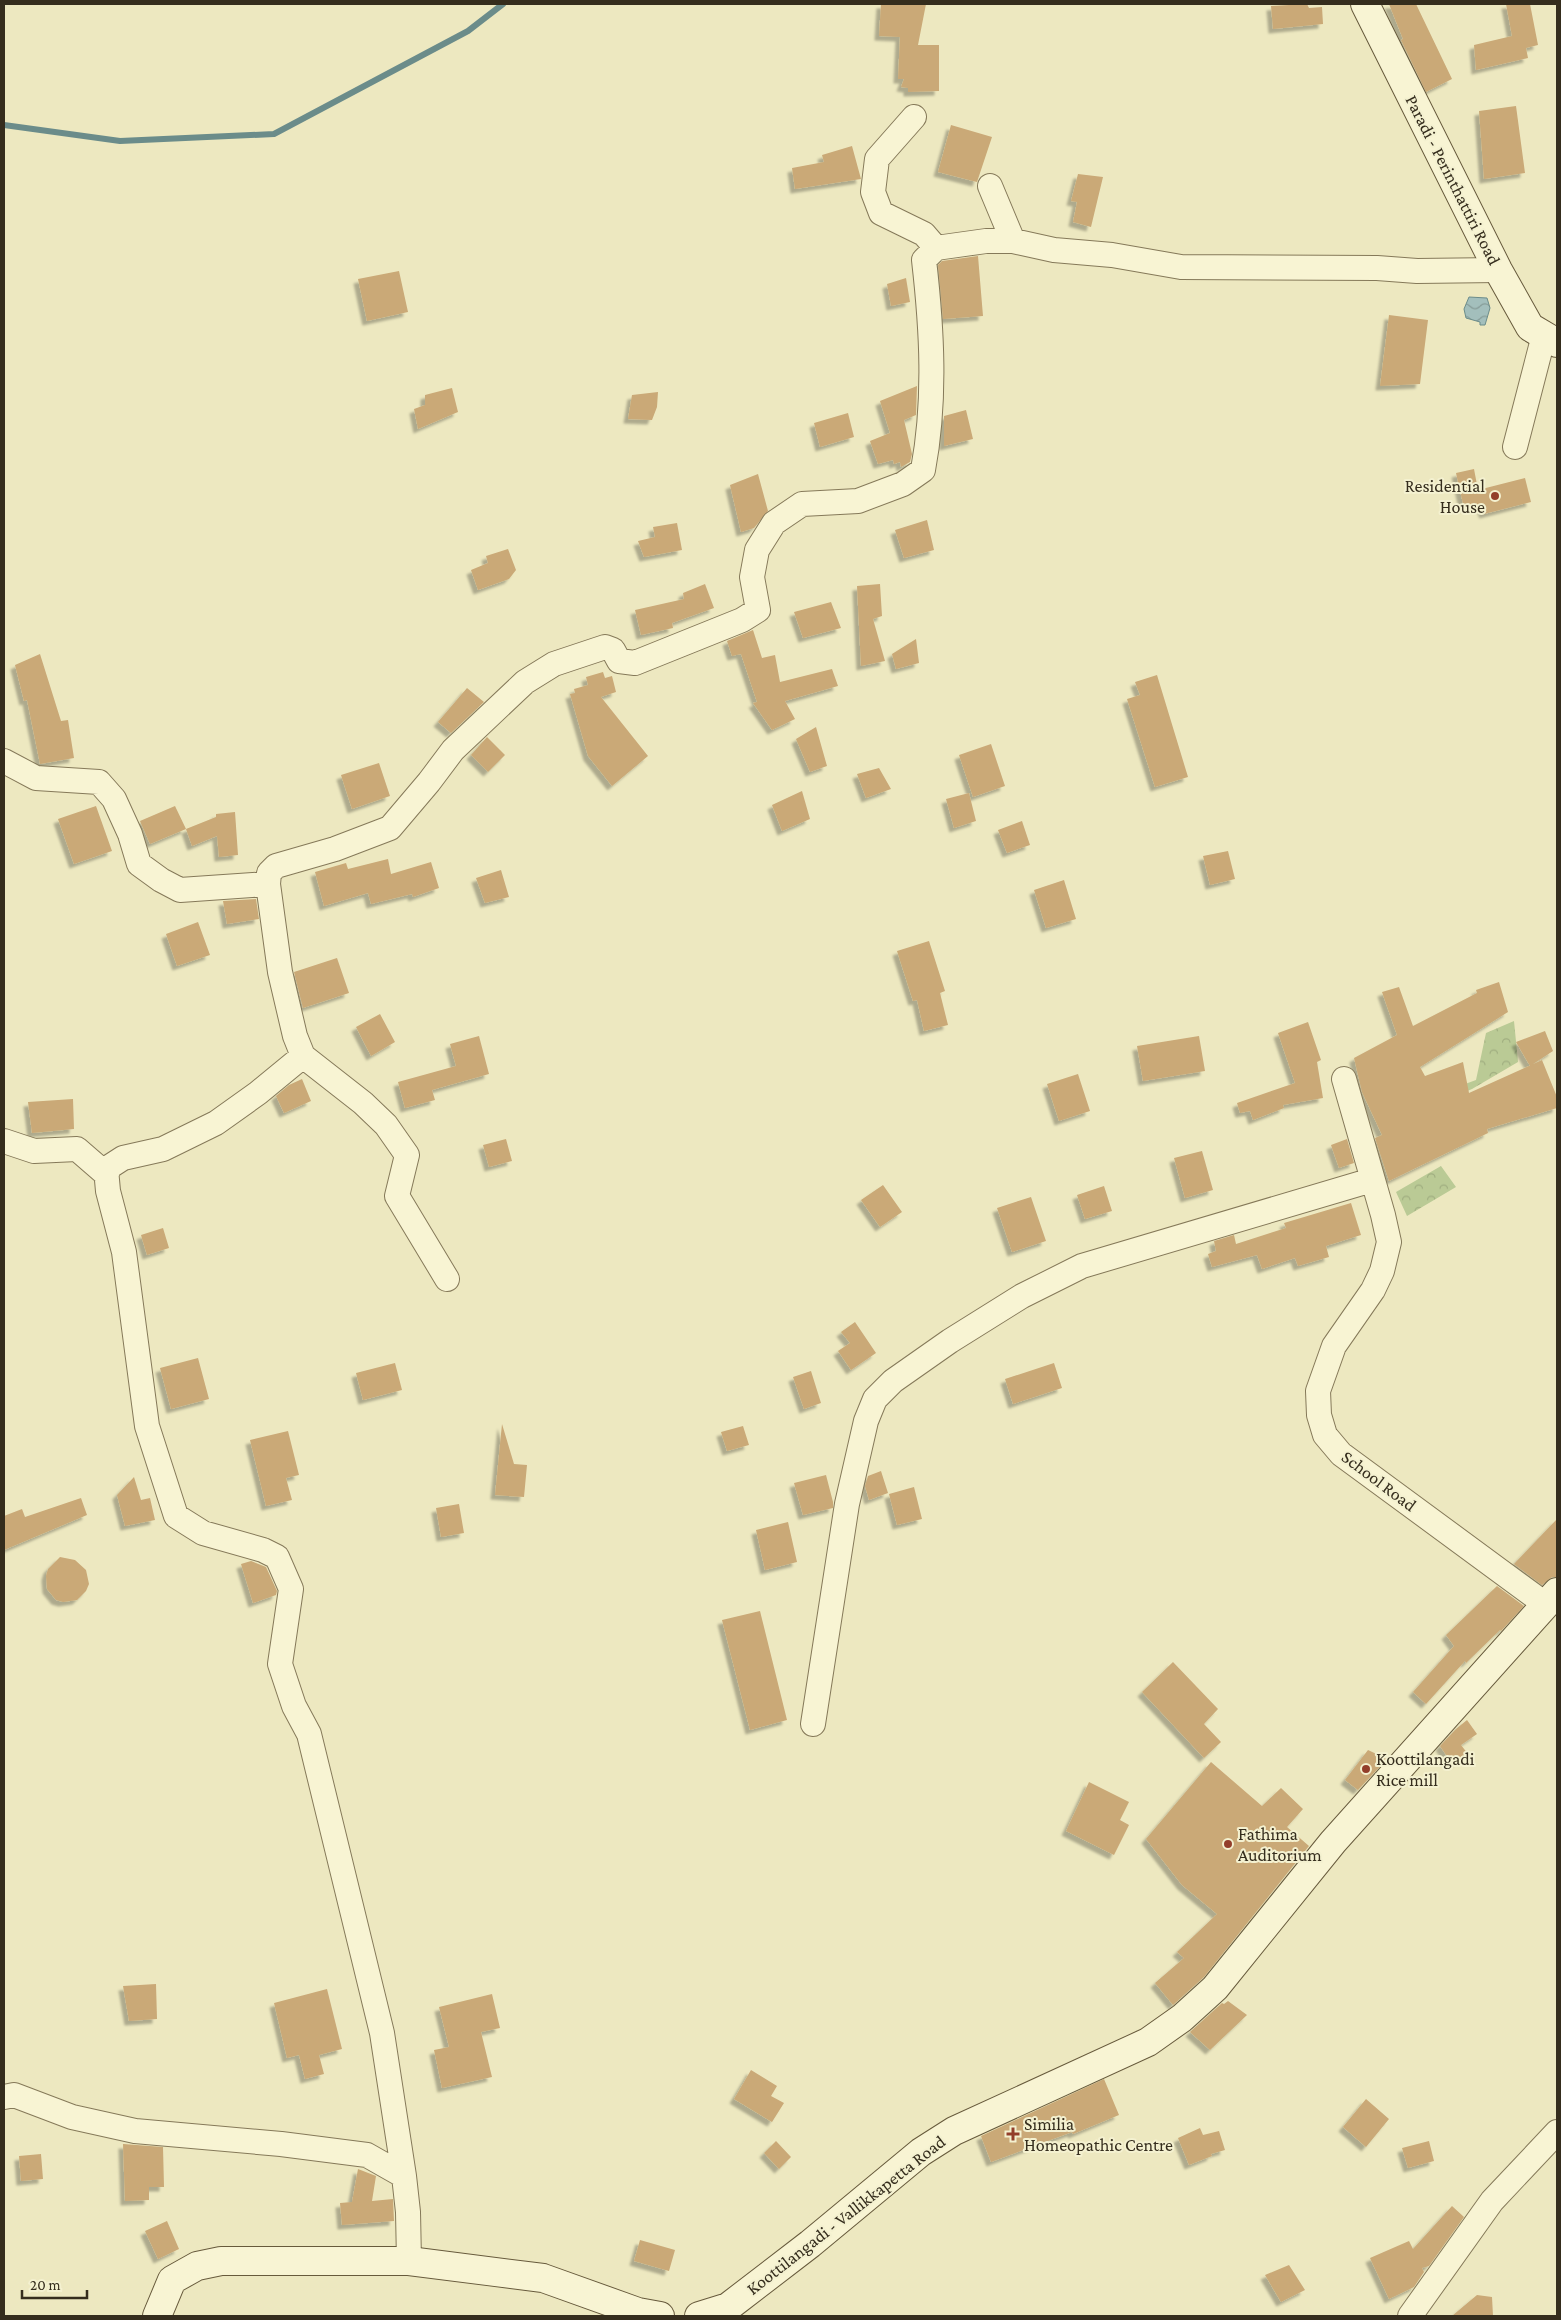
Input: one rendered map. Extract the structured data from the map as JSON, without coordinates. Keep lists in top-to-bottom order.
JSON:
{
  "streets": {
    "main road": ["Paradi - Perinthattiri Road", "Koottilangadi - Vallikkapetta Road"],
    "street": ["School Road"]
  },
  "crossings": [
    ["School Road", "Koottilangadi - Vallikkapetta Road"]
  ],
  "places": {
    "other": ["Residential House", "Koottilangadi Rice mill", "Fathima Auditorium"],
    "health": ["Similia Homeopathic Centre"]
  },
  "scale_bar": "20 m"
}
